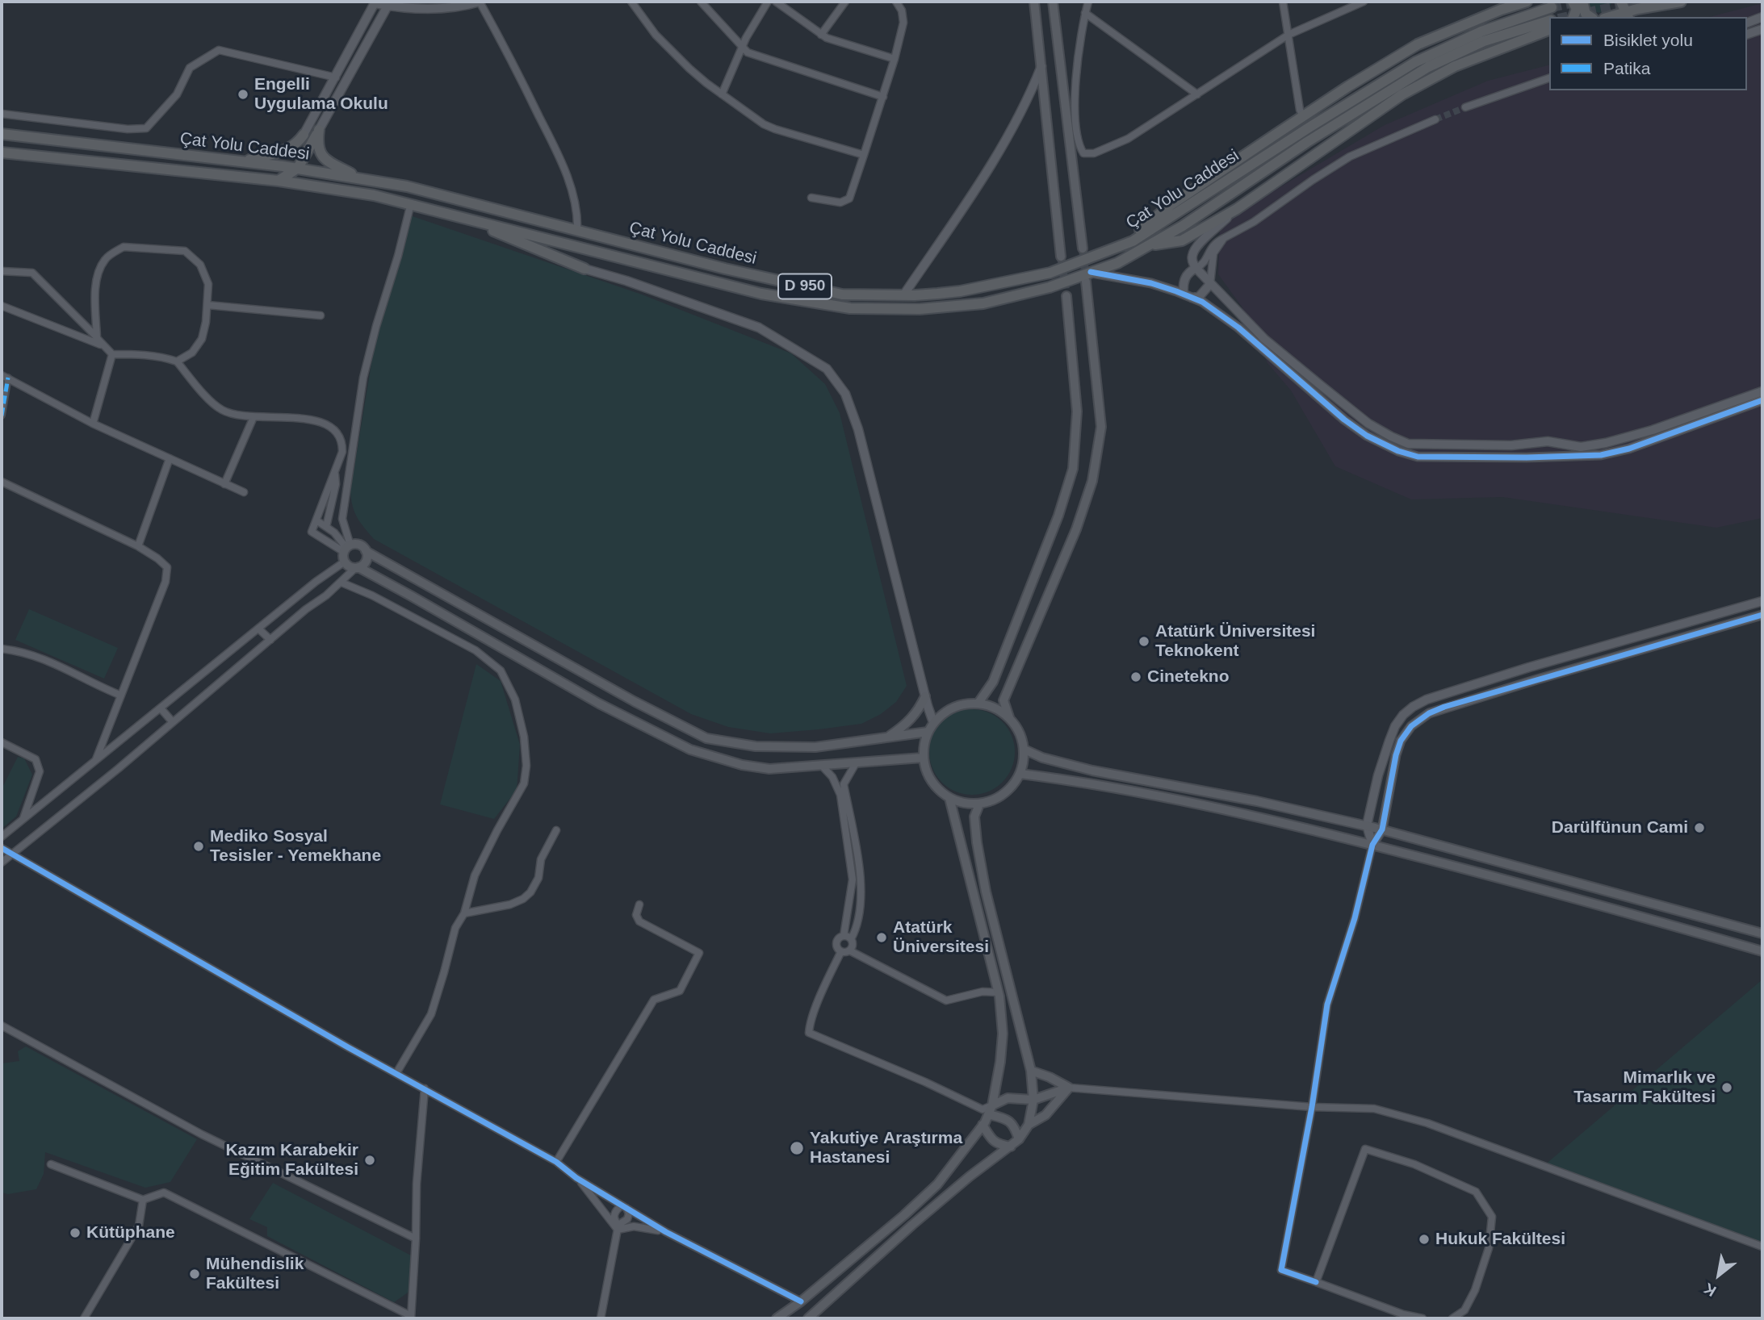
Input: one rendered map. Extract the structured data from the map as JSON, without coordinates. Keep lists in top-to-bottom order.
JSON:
{
  "streets": {
    "highway": ["Çat Yolu Caddesi", "D 950"]
  },
  "places": [
    "Engelli Uygulama Okulu",
    "Atatürk Üniversitesi Teknokent",
    "Cinetekno",
    "Darülfünun Cami",
    "Mediko Sosyal Tesisler - Yemekhane",
    "Atatürk Üniversitesi",
    "Mimarlık ve Tasarım Fakültesi",
    "Yakutiye Araştırma Hastanesi",
    "Kazım Karabekir Eğitim Fakültesi",
    "Kütüphane",
    "Hukuk Fakültesi",
    "Mühendislik Fakültesi"
  ],
  "legend": ["Bisiklet yolu", "Patika"],
  "north": "bottom left"
}
